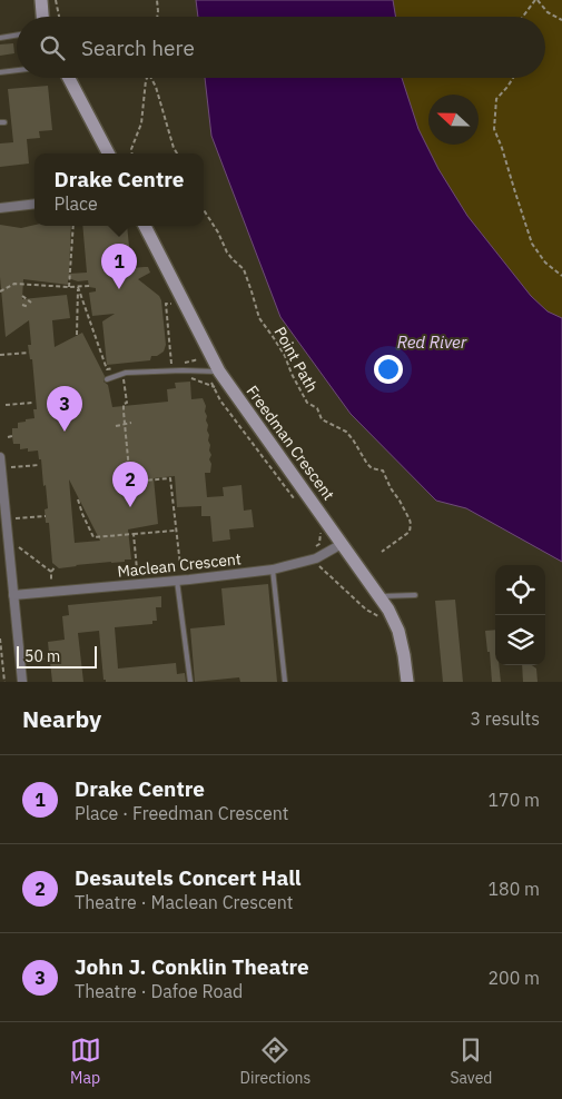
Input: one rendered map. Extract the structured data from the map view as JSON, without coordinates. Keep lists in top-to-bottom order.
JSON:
{
  "streets": {
    "street": ["Freedman Crescent", "Maclean Crescent"],
    "path": ["Point Path"]
  },
  "crossings": [
    ["Freedman Crescent", "Maclean Crescent"]
  ],
  "water": ["Red River"],
  "scale_bar": "50 m",
  "north": "left",
  "page": {
    "search": "Search here",
    "popup": ["Drake Centre", "Place"],
    "pins": ["1", "3", "2"],
    "scale": "50 m",
    "heading": ["Nearby", "3 results"],
    "list": [
      {
        "mark": "1",
        "name": "Drake Centre",
        "note": "Place · Freedman Crescent",
        "value": "170 m"
      },
      {
        "mark": "2",
        "name": "Desautels Concert Hall",
        "note": "Theatre · Maclean Crescent",
        "value": "180 m"
      },
      {
        "mark": "3",
        "name": "John J. Conklin Theatre",
        "note": "Theatre · Dafoe Road",
        "value": "200 m"
      }
    ],
    "nav": ["Map", "Directions", "Saved"]
  }
}
